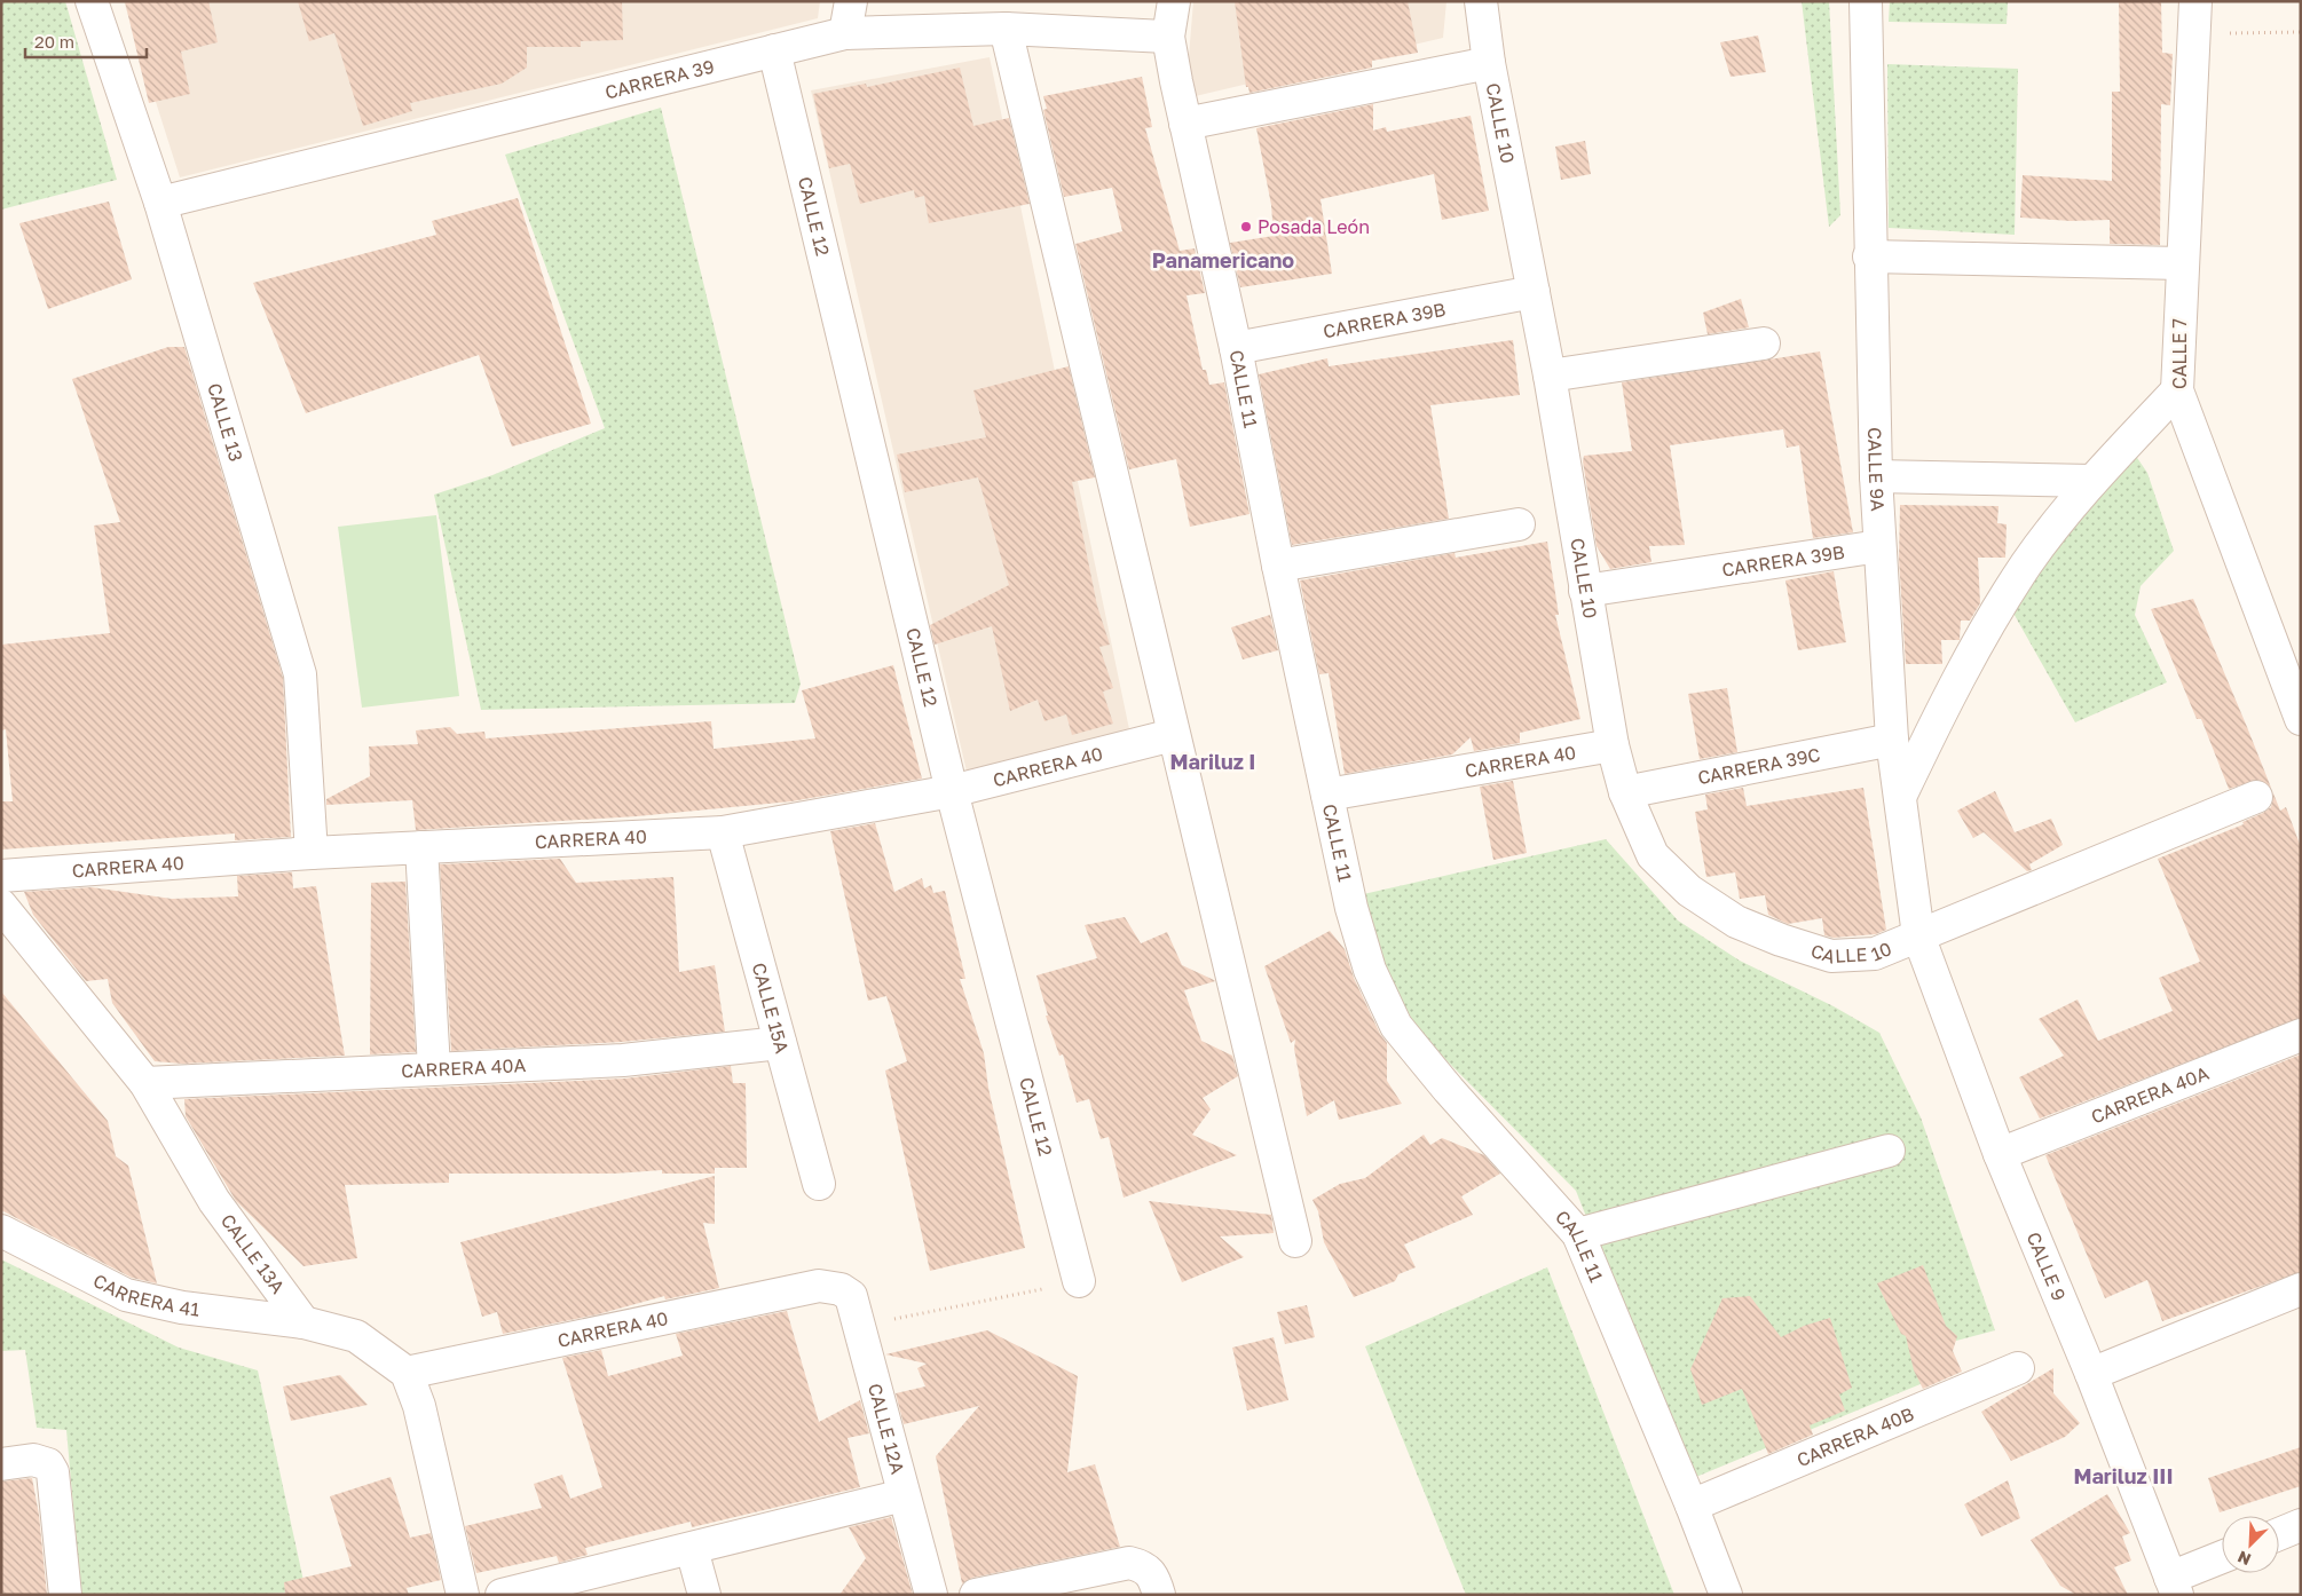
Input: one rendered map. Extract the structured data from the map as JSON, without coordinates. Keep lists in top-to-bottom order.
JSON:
{
  "streets": {
    "street": [
      "CARRERA 39",
      "CALLE 10",
      "CALLE 12",
      "CARRERA 39B",
      "CALLE 7",
      "CALLE 11",
      "CALLE 13",
      "CALLE 9A",
      "CARRERA 40",
      "CARRERA 39C",
      "CALLE 15A",
      "CARRERA 40A",
      "CALLE 13A",
      "CALLE 9",
      "CARRERA 41",
      "CALLE 12A",
      "CARRERA 40B"
    ]
  },
  "crossings": [
    ["CARRERA 39", "CALLE 12"],
    ["CARRERA 39", "CALLE 11"],
    ["CARRERA 39", "CALLE 13"],
    ["CALLE 10", "CARRERA 39B"],
    ["CALLE 10", "CALLE 9A"],
    ["CALLE 10", "CARRERA 40"],
    ["CALLE 10", "CARRERA 39C"],
    ["CALLE 10", "CALLE 9"],
    ["CALLE 12", "CARRERA 40"],
    ["CARRERA 39B", "CALLE 11"],
    ["CARRERA 39B", "CALLE 9A"],
    ["CALLE 11", "CARRERA 40"],
    ["CALLE 11", "CARRERA 40B"],
    ["CALLE 13", "CARRERA 40"],
    ["CALLE 9A", "CARRERA 39C"],
    ["CALLE 9A", "CALLE 9"],
    ["CARRERA 40", "CALLE 15A"],
    ["CARRERA 40", "CALLE 12A"],
    ["CALLE 15A", "CARRERA 40A"],
    ["CARRERA 40A", "CALLE 13A"],
    ["CARRERA 40A", "CALLE 9"],
    ["CALLE 13A", "CARRERA 41"]
  ],
  "districts": ["Panamericano", "Mariluz I", "Mariluz III"],
  "places": ["Posada León"],
  "scale_bar": "20 m",
  "north": "bottom left"
}
